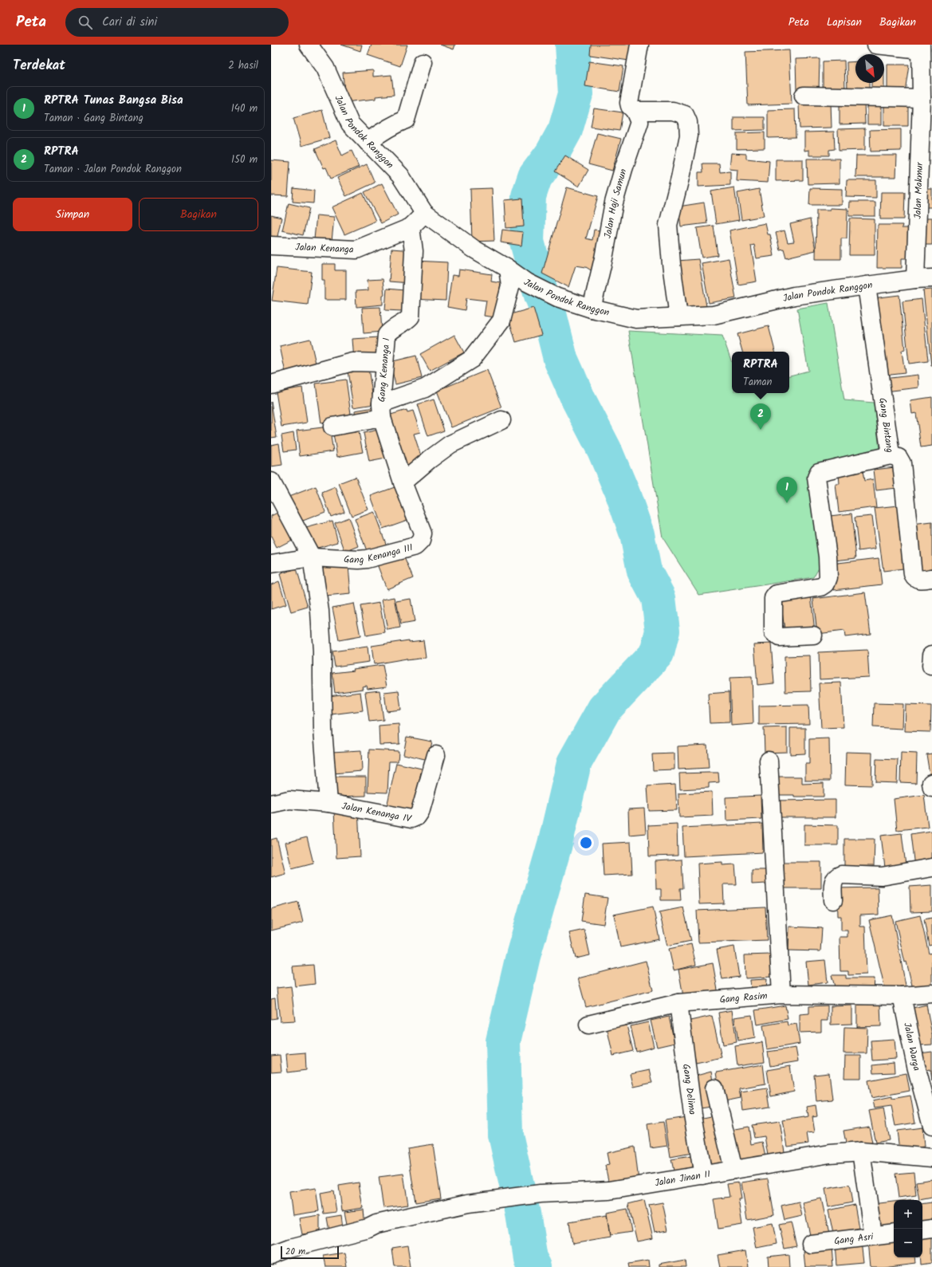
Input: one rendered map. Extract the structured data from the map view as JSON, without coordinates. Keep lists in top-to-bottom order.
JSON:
{
  "streets": {
    "street": [
      "Jalan Pondok Ranggon",
      "Jalan Makmur",
      "Jalan Haji Samun",
      "Jalan Kenanga",
      "Gang Kenanga I",
      "Gang Bintang",
      "Gang Kenanga III",
      "Jalan Kenanga IV",
      "Gang Rasim",
      "Jalan Warga",
      "Gang Delima",
      "Jalan Jinan II",
      "Gang Asri"
    ]
  },
  "crossings": [
    ["Jalan Pondok Ranggon", "Jalan Makmur"],
    ["Jalan Pondok Ranggon", "Jalan Haji Samun"],
    ["Jalan Pondok Ranggon", "Jalan Kenanga"],
    ["Jalan Pondok Ranggon", "Gang Bintang"],
    ["Jalan Kenanga", "Gang Kenanga I"],
    ["Gang Kenanga I", "Gang Kenanga III"],
    ["Gang Rasim", "Jalan Warga"],
    ["Gang Rasim", "Gang Delima"],
    ["Gang Delima", "Jalan Jinan II"]
  ],
  "scale_bar": "20 m",
  "north": "bottom right",
  "page": {
    "header": "Peta",
    "search": "Cari di sini",
    "nav": ["Peta", "Lapisan", "Bagikan"],
    "heading": ["Terdekat", "2 hasil"],
    "list": [
      {
        "mark": "1",
        "name": "RPTRA Tunas Bangsa Bisa",
        "note": "Taman · Gang Bintang",
        "value": "140 m"
      },
      {
        "mark": "2",
        "name": "RPTRA",
        "note": "Taman · Jalan Pondok Ranggon",
        "value": "150 m"
      }
    ],
    "buttons": ["Simpan", "Bagikan"],
    "popup": ["RPTRA", "Taman"],
    "pins": ["2", "1"],
    "map_buttons": ["+", "−"],
    "scale": "20 m"
  }
}
